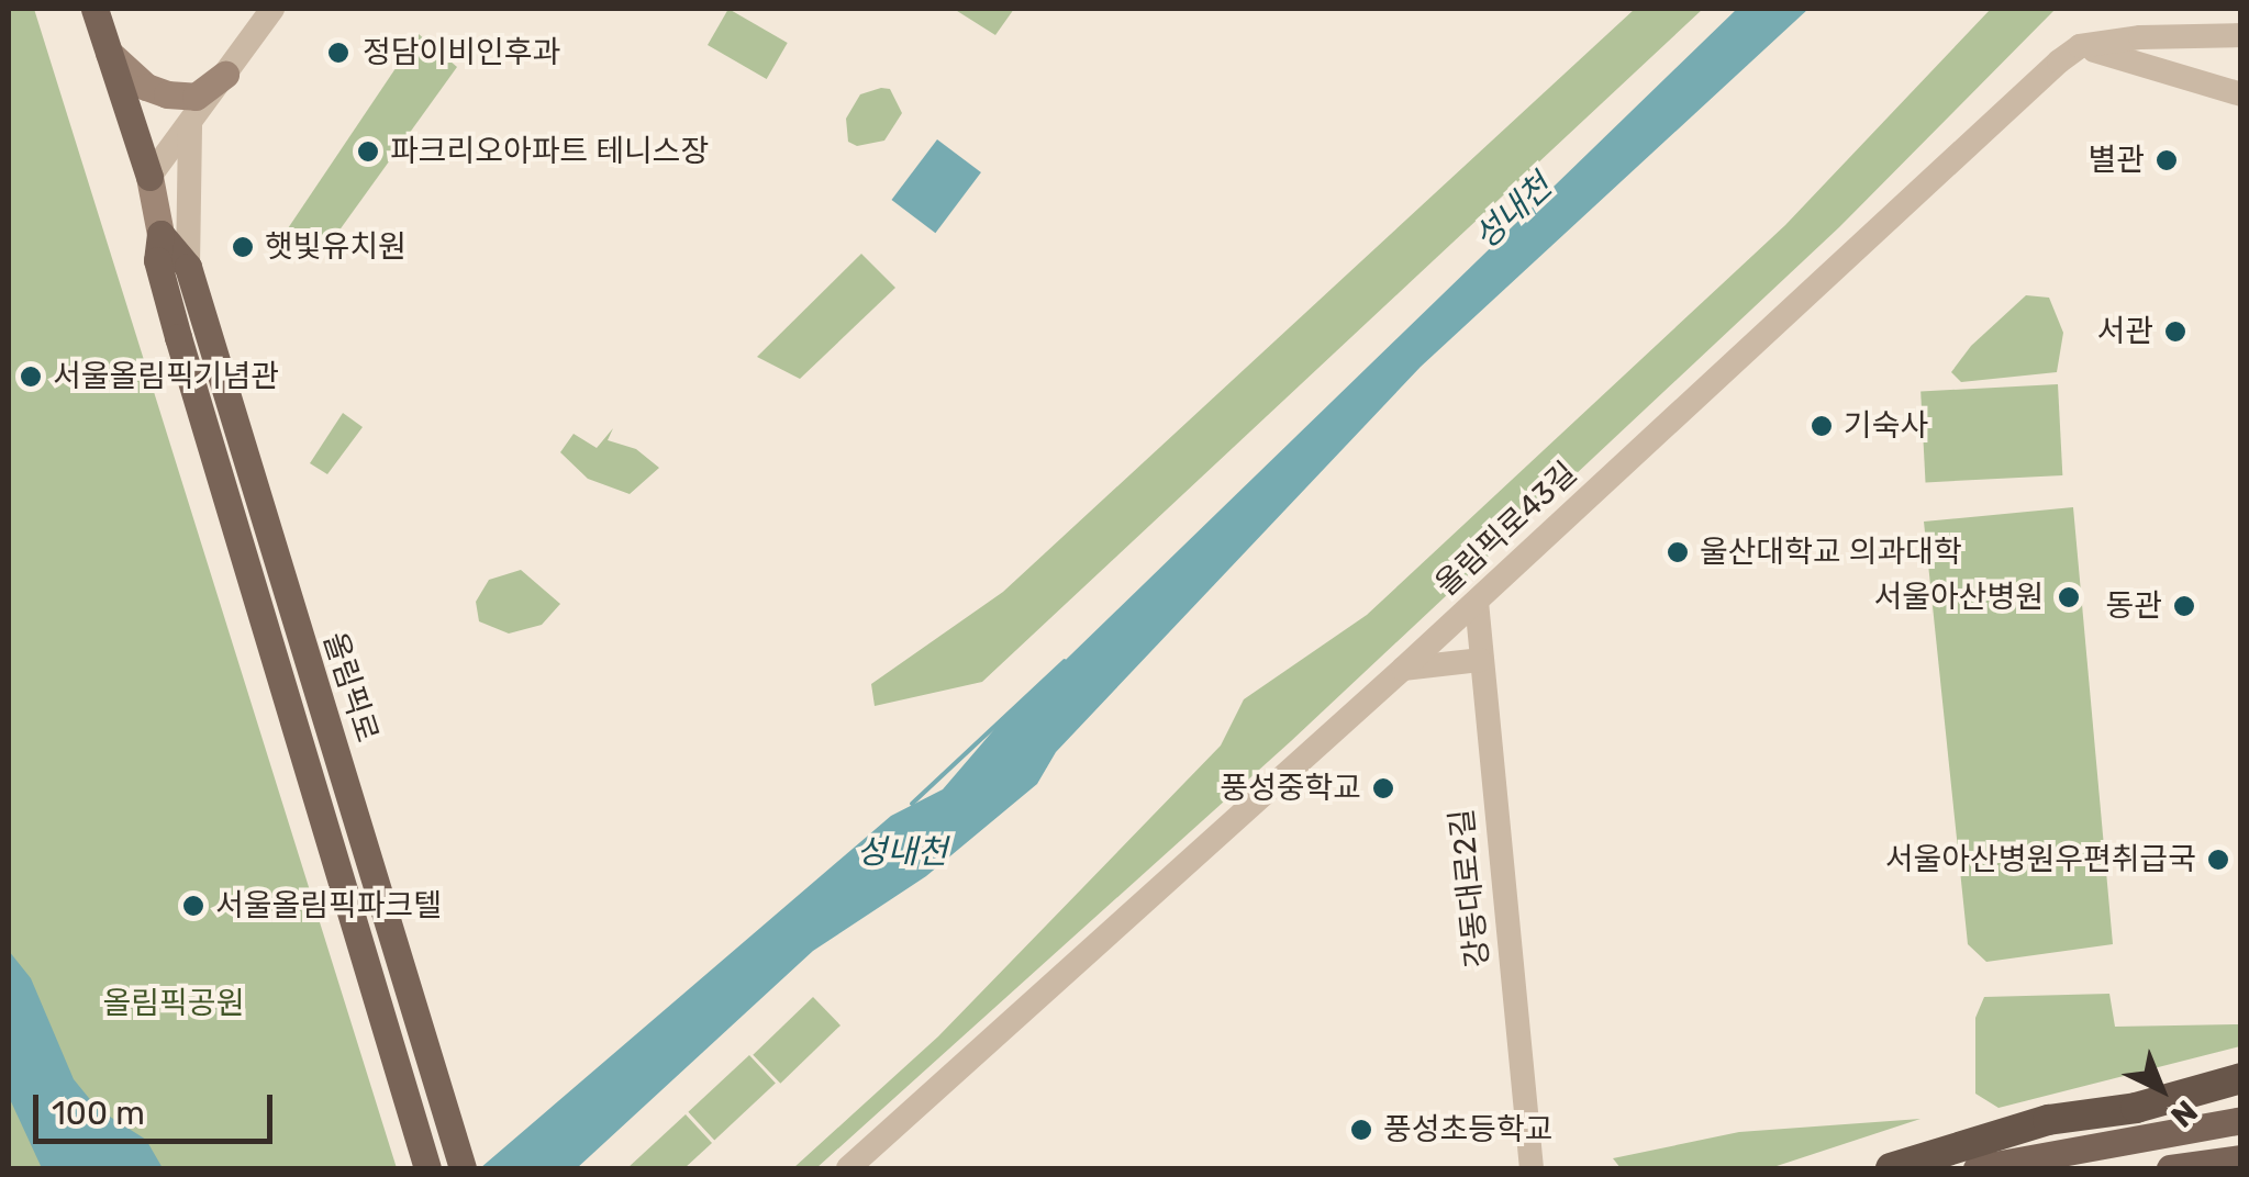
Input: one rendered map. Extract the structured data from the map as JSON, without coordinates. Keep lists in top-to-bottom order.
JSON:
{
  "streets": {
    "main road": ["올림픽로"],
    "street": ["올림픽로43길", "강동대로2길"]
  },
  "crossings": [
    ["올림픽로43길", "강동대로2길"]
  ],
  "water": ["성내천"],
  "parks": ["올림픽공원"],
  "places": [
    "정담이비인후과",
    "파크리오아파트 테니스장",
    "별관",
    "햇빛유치원",
    "서관",
    "서울올림픽기념관",
    "기숙사",
    "울산대학교 의과대학",
    "서울아산병원",
    "동관",
    "풍성중학교",
    "서울아산병원우편취급국",
    "서울올림픽파크텔",
    "풍성초등학교"
  ],
  "scale_bar": "100 m",
  "north": "bottom right"
}
